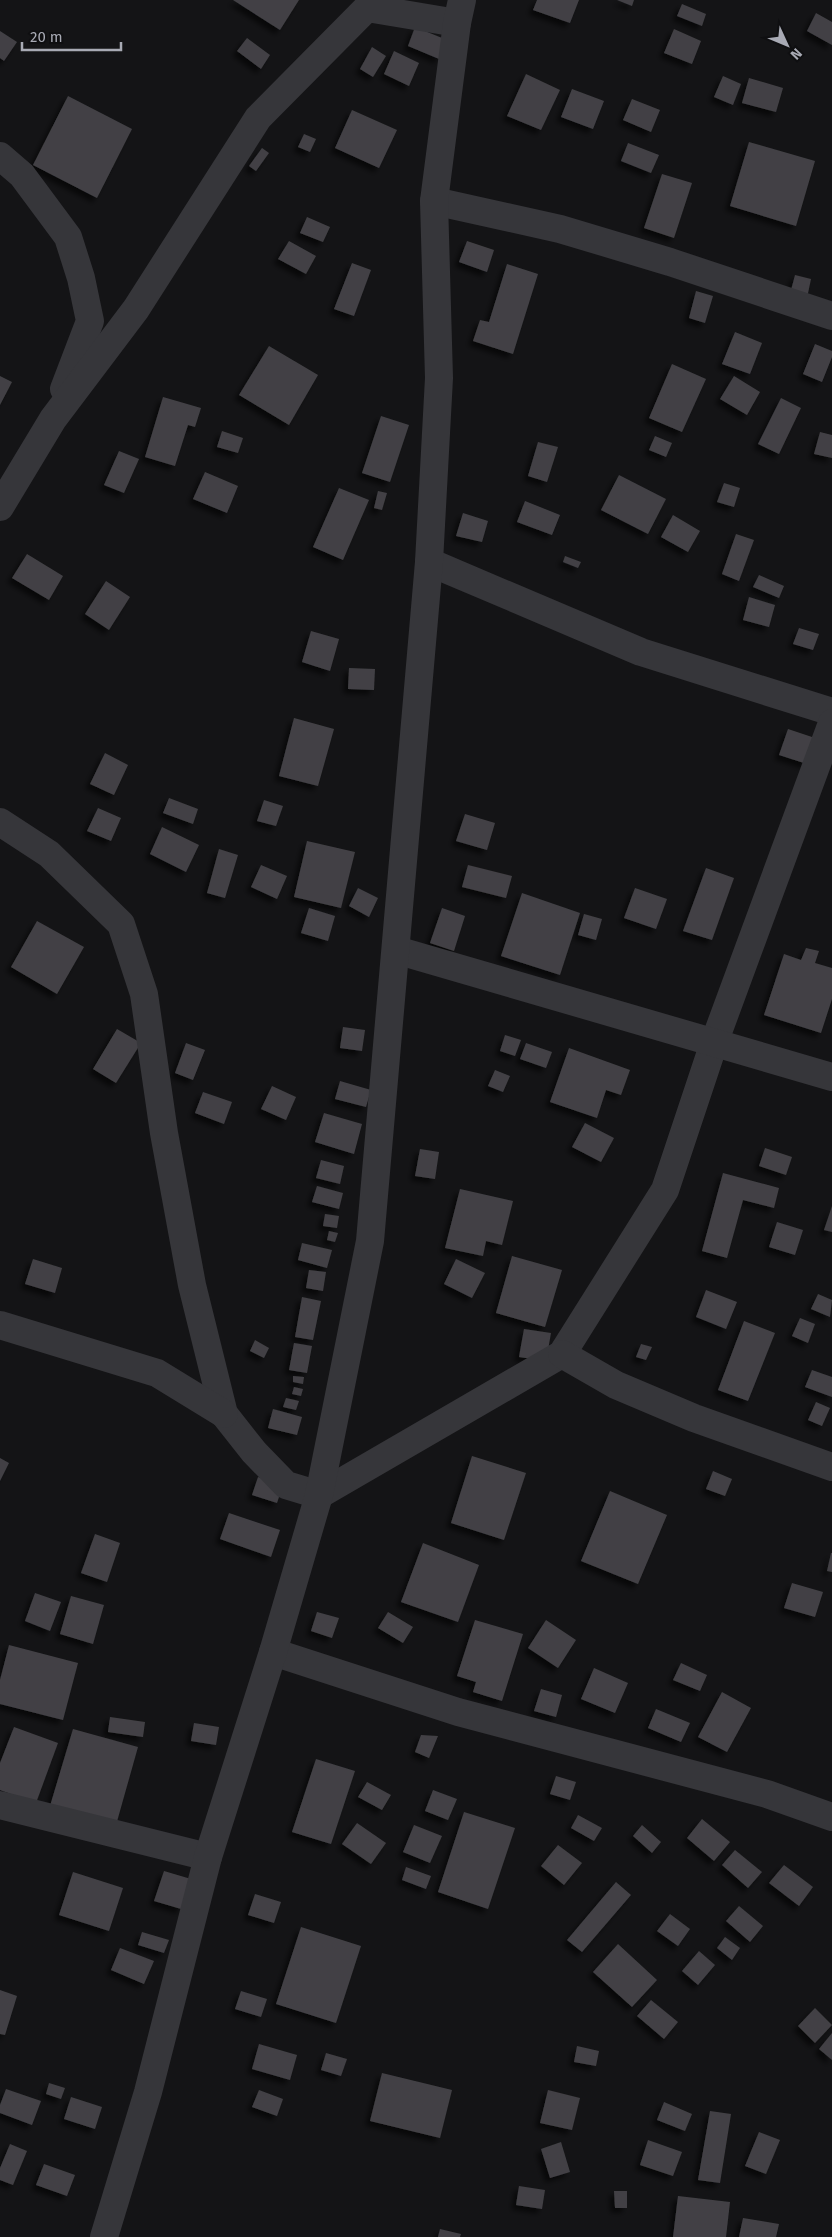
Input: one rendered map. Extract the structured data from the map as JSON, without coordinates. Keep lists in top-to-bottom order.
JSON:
{
  "scale_bar": "20 m",
  "north": "bottom right"
}
